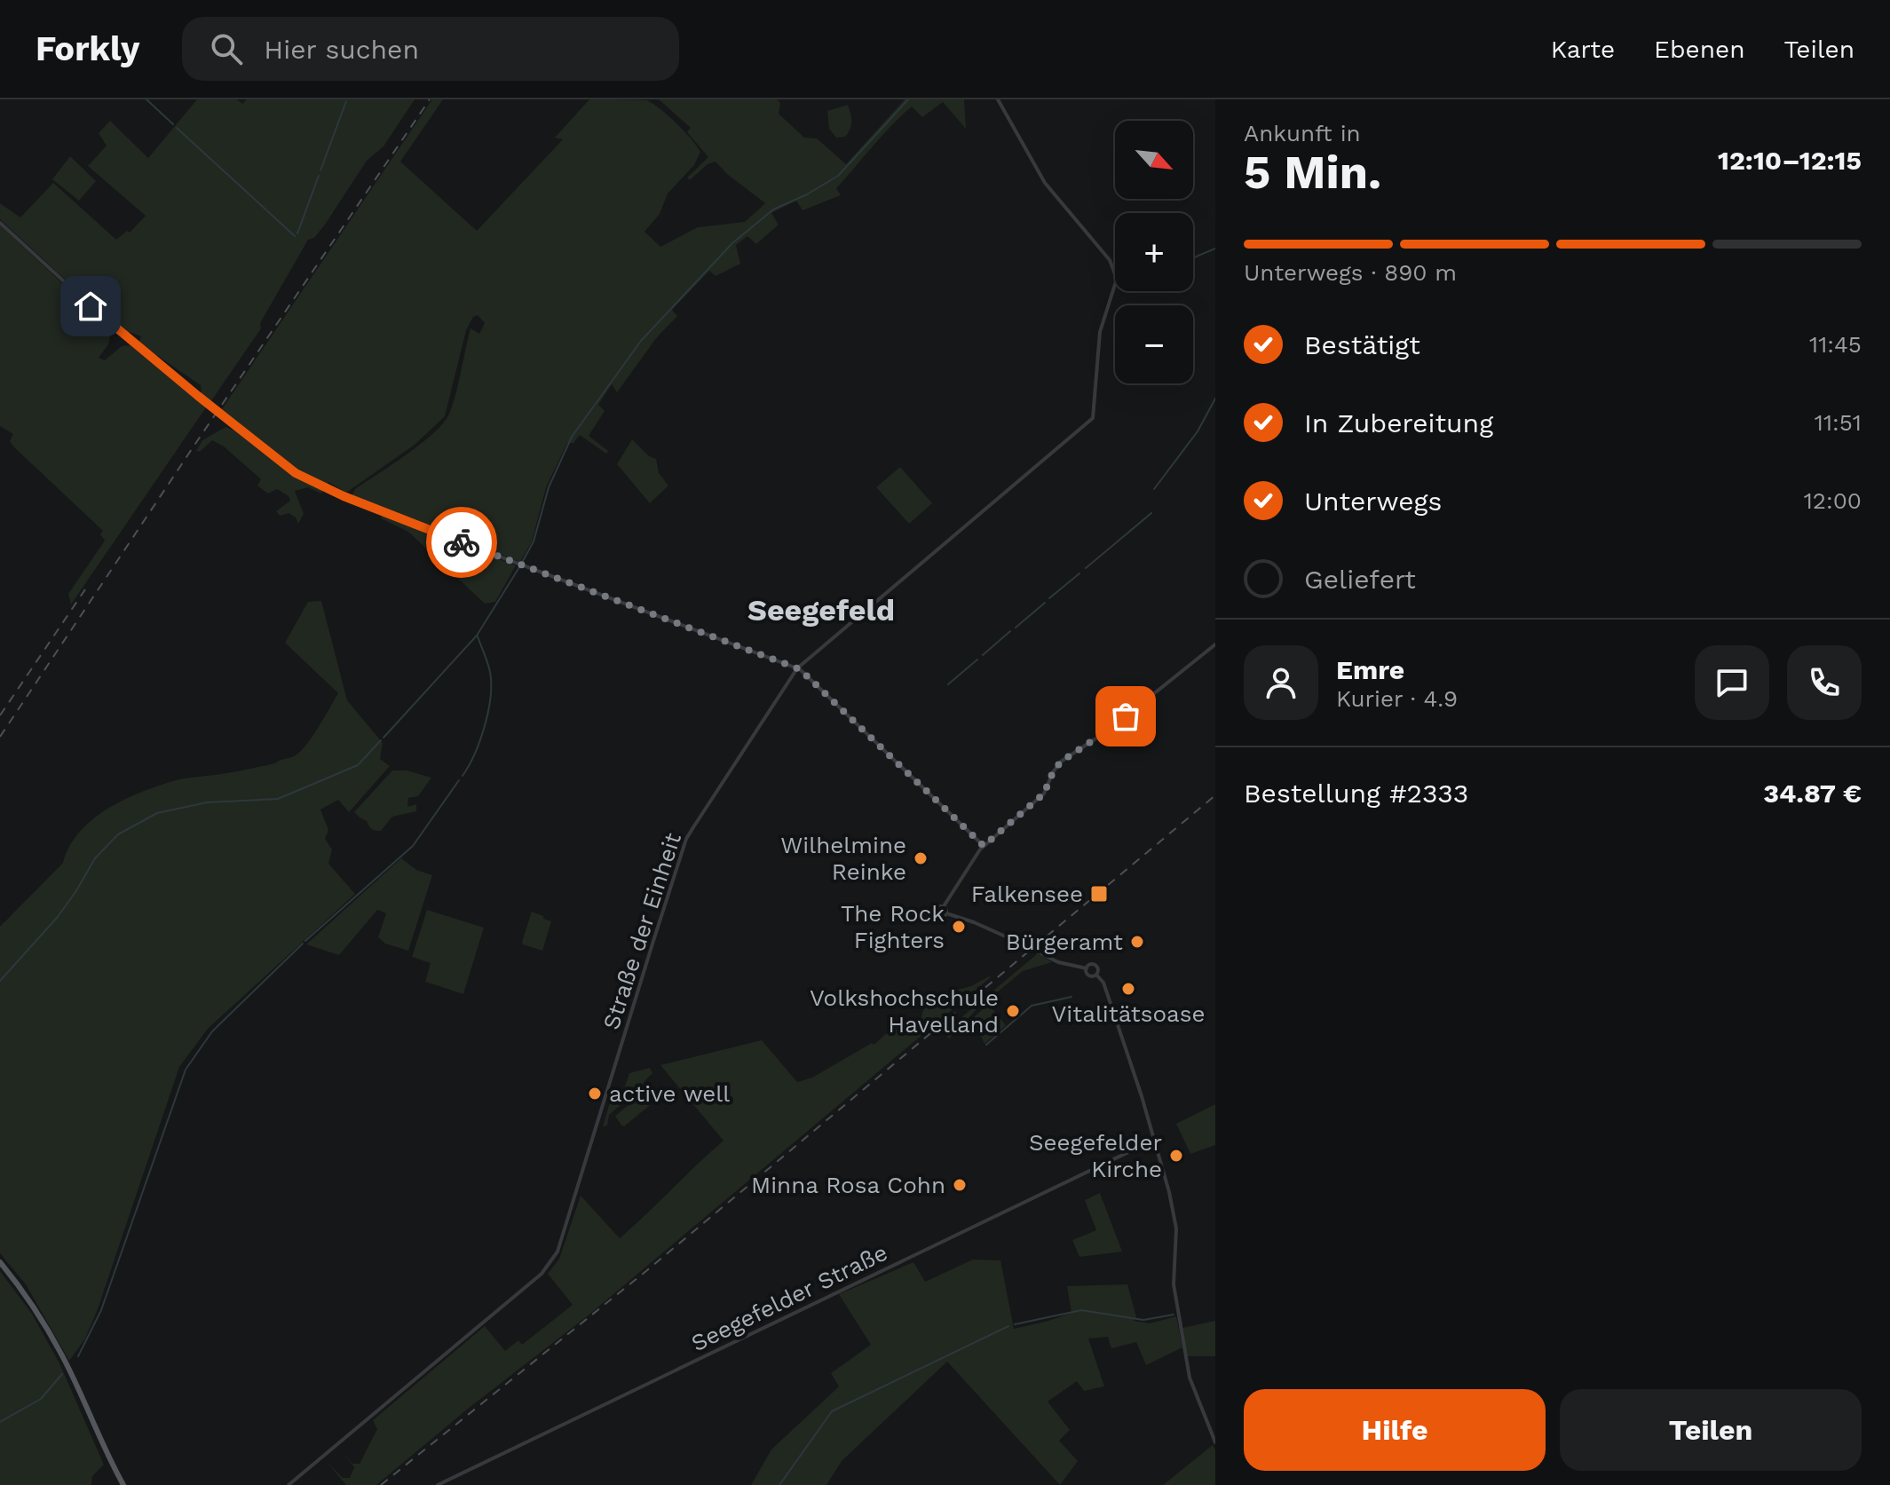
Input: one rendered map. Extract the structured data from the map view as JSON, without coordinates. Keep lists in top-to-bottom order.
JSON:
{
  "streets": {
    "street": ["Straße der Einheit", "Seegefelder Straße"]
  },
  "districts": ["Seegefeld"],
  "places": {
    "other": [
      "Wilhelmine Reinke",
      "The Rock Fighters",
      "Bürgeramt",
      "Vitalitätsoase",
      "Volkshochschule Havelland",
      "active well",
      "Seegefelder Kirche",
      "Minna Rosa Cohn"
    ],
    "transit": ["Falkensee"]
  },
  "north": "bottom right",
  "page": {
    "header": "Forkly",
    "search": "Hier suchen",
    "nav": ["Karte", "Ebenen", "Teilen"],
    "heading": ["5 Min.", "Ankunft in", "12:10–12:15"],
    "panel": [
      "Emre",
      "Kurier · 4.9",
      "Bestellung #2333",
      "34.87 €"
    ],
    "map_buttons": ["+", "−"],
    "bar": "Unterwegs · 890 m",
    "list": [
      ["Bestätigt", "11:45"],
      ["In Zubereitung", "11:51"],
      ["Unterwegs", "12:00"],
      "Geliefert"
    ],
    "buttons": ["Hilfe", "Teilen"]
  }
}
